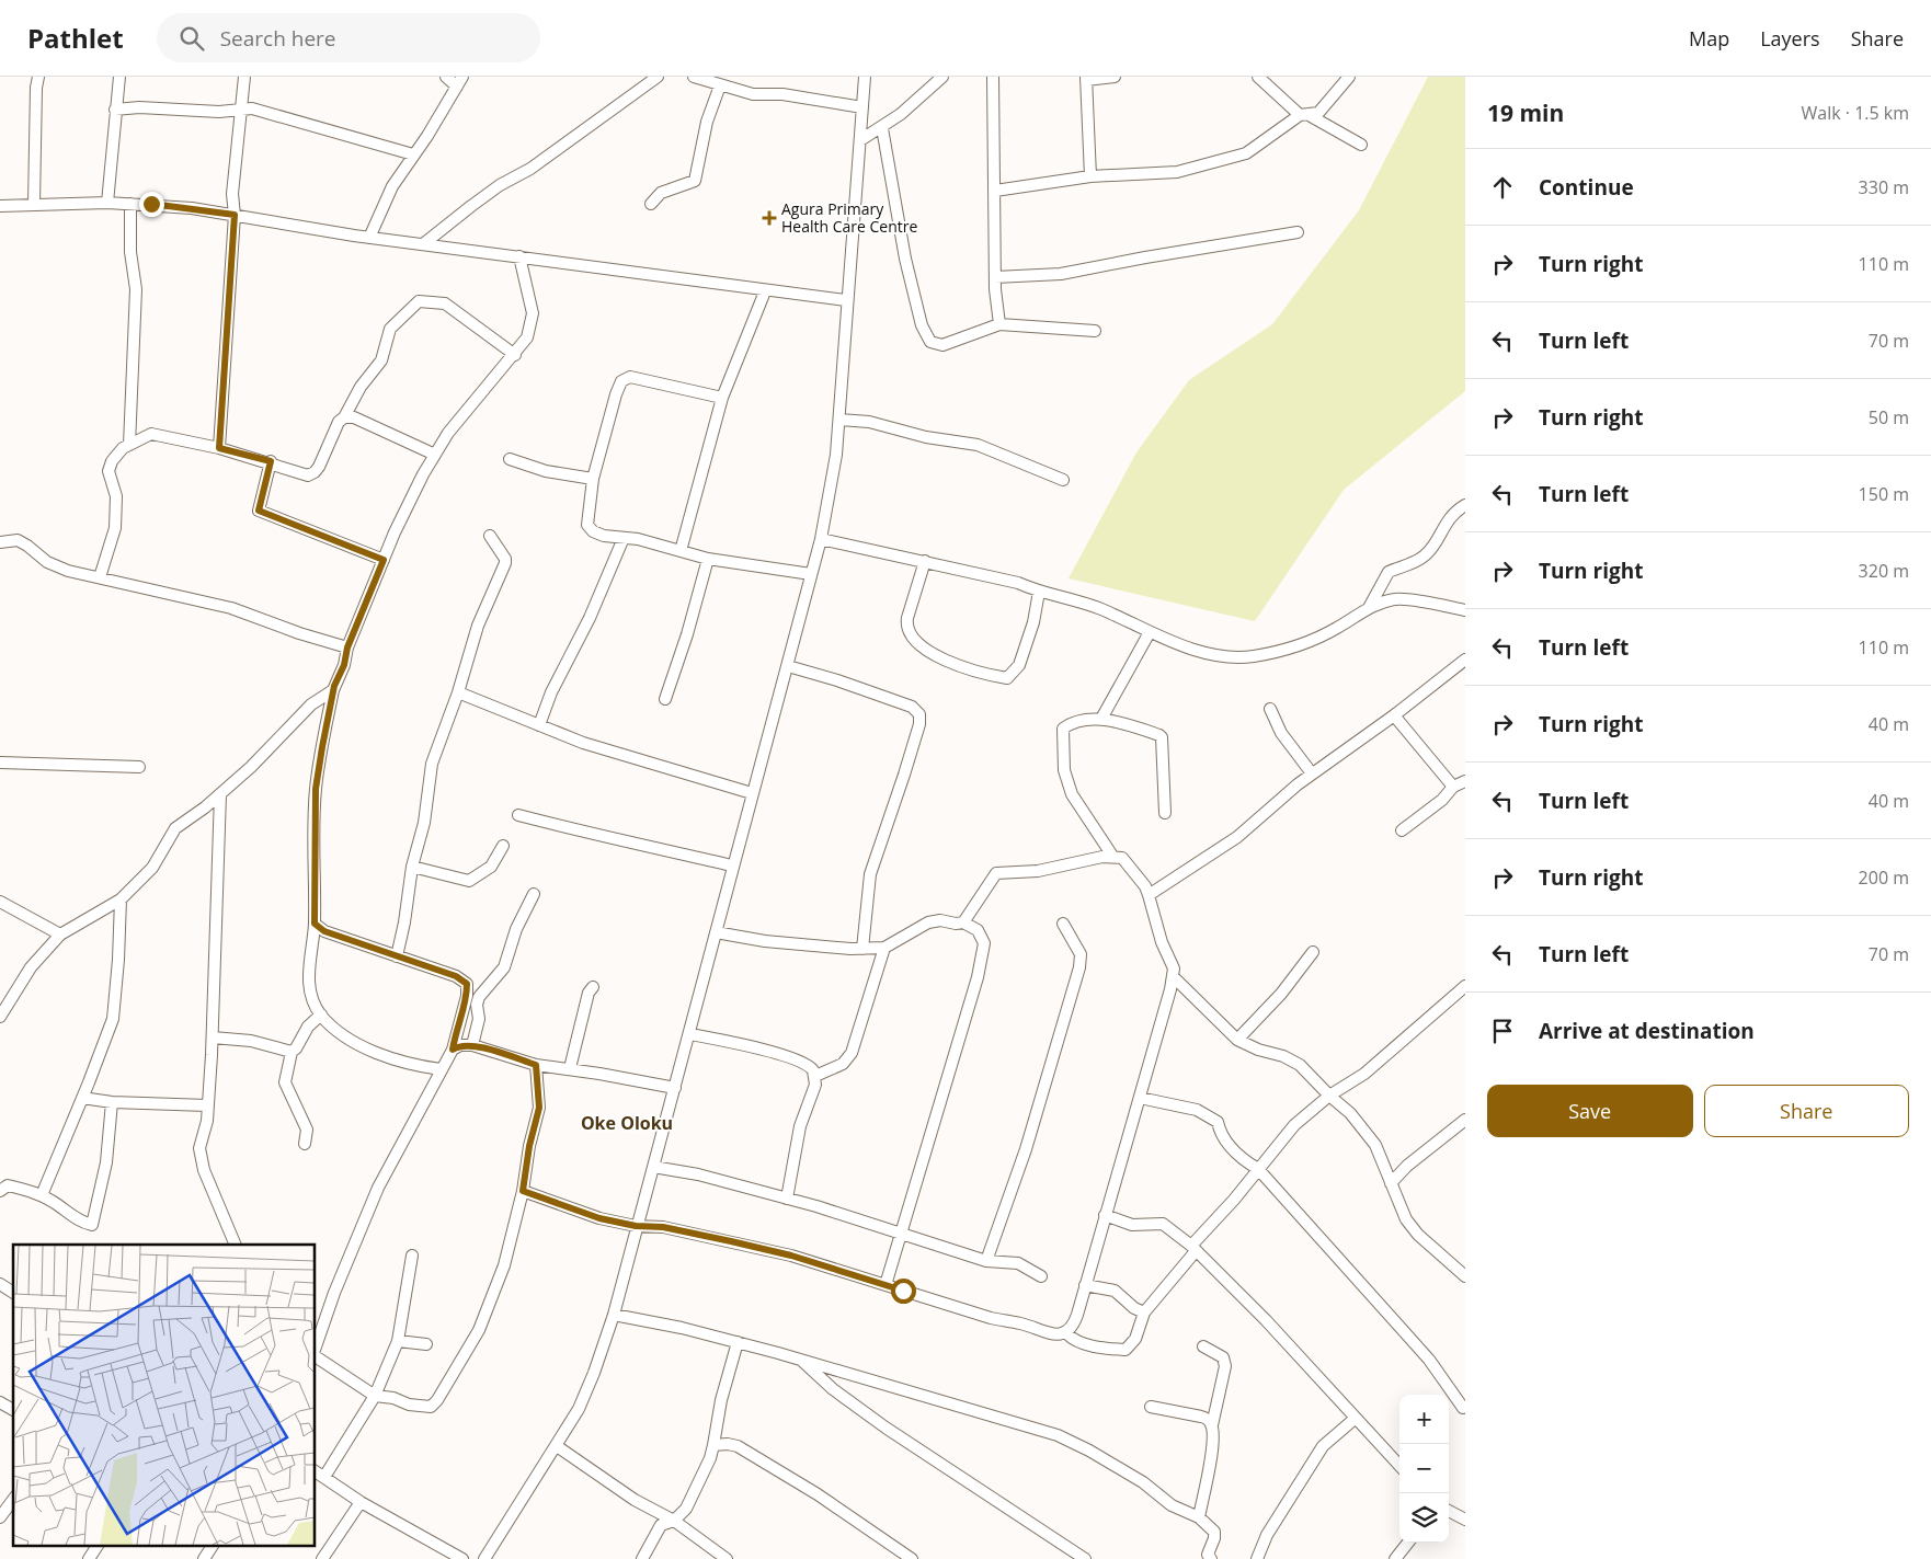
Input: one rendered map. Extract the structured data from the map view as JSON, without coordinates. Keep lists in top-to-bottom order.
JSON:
{
  "districts": ["Oke Oloku"],
  "places": {
    "health": ["Agura Primary Health Care Centre"]
  },
  "page": {
    "header": "Pathlet",
    "search": "Search here",
    "nav": ["Map", "Layers", "Share"],
    "heading": ["19 min", "Walk · 1.5 km"],
    "list": [
      ["Continue", "330 m"],
      ["Turn right", "110 m"],
      ["Turn left", "70 m"],
      ["Turn right", "50 m"],
      ["Turn left", "150 m"],
      ["Turn right", "320 m"],
      ["Turn left", "110 m"],
      ["Turn right", "40 m"],
      ["Turn left", "40 m"],
      ["Turn right", "200 m"],
      ["Turn left", "70 m"],
      "Arrive at destination"
    ],
    "buttons": ["Save", "Share"],
    "map_buttons": ["+", "−"]
  }
}
